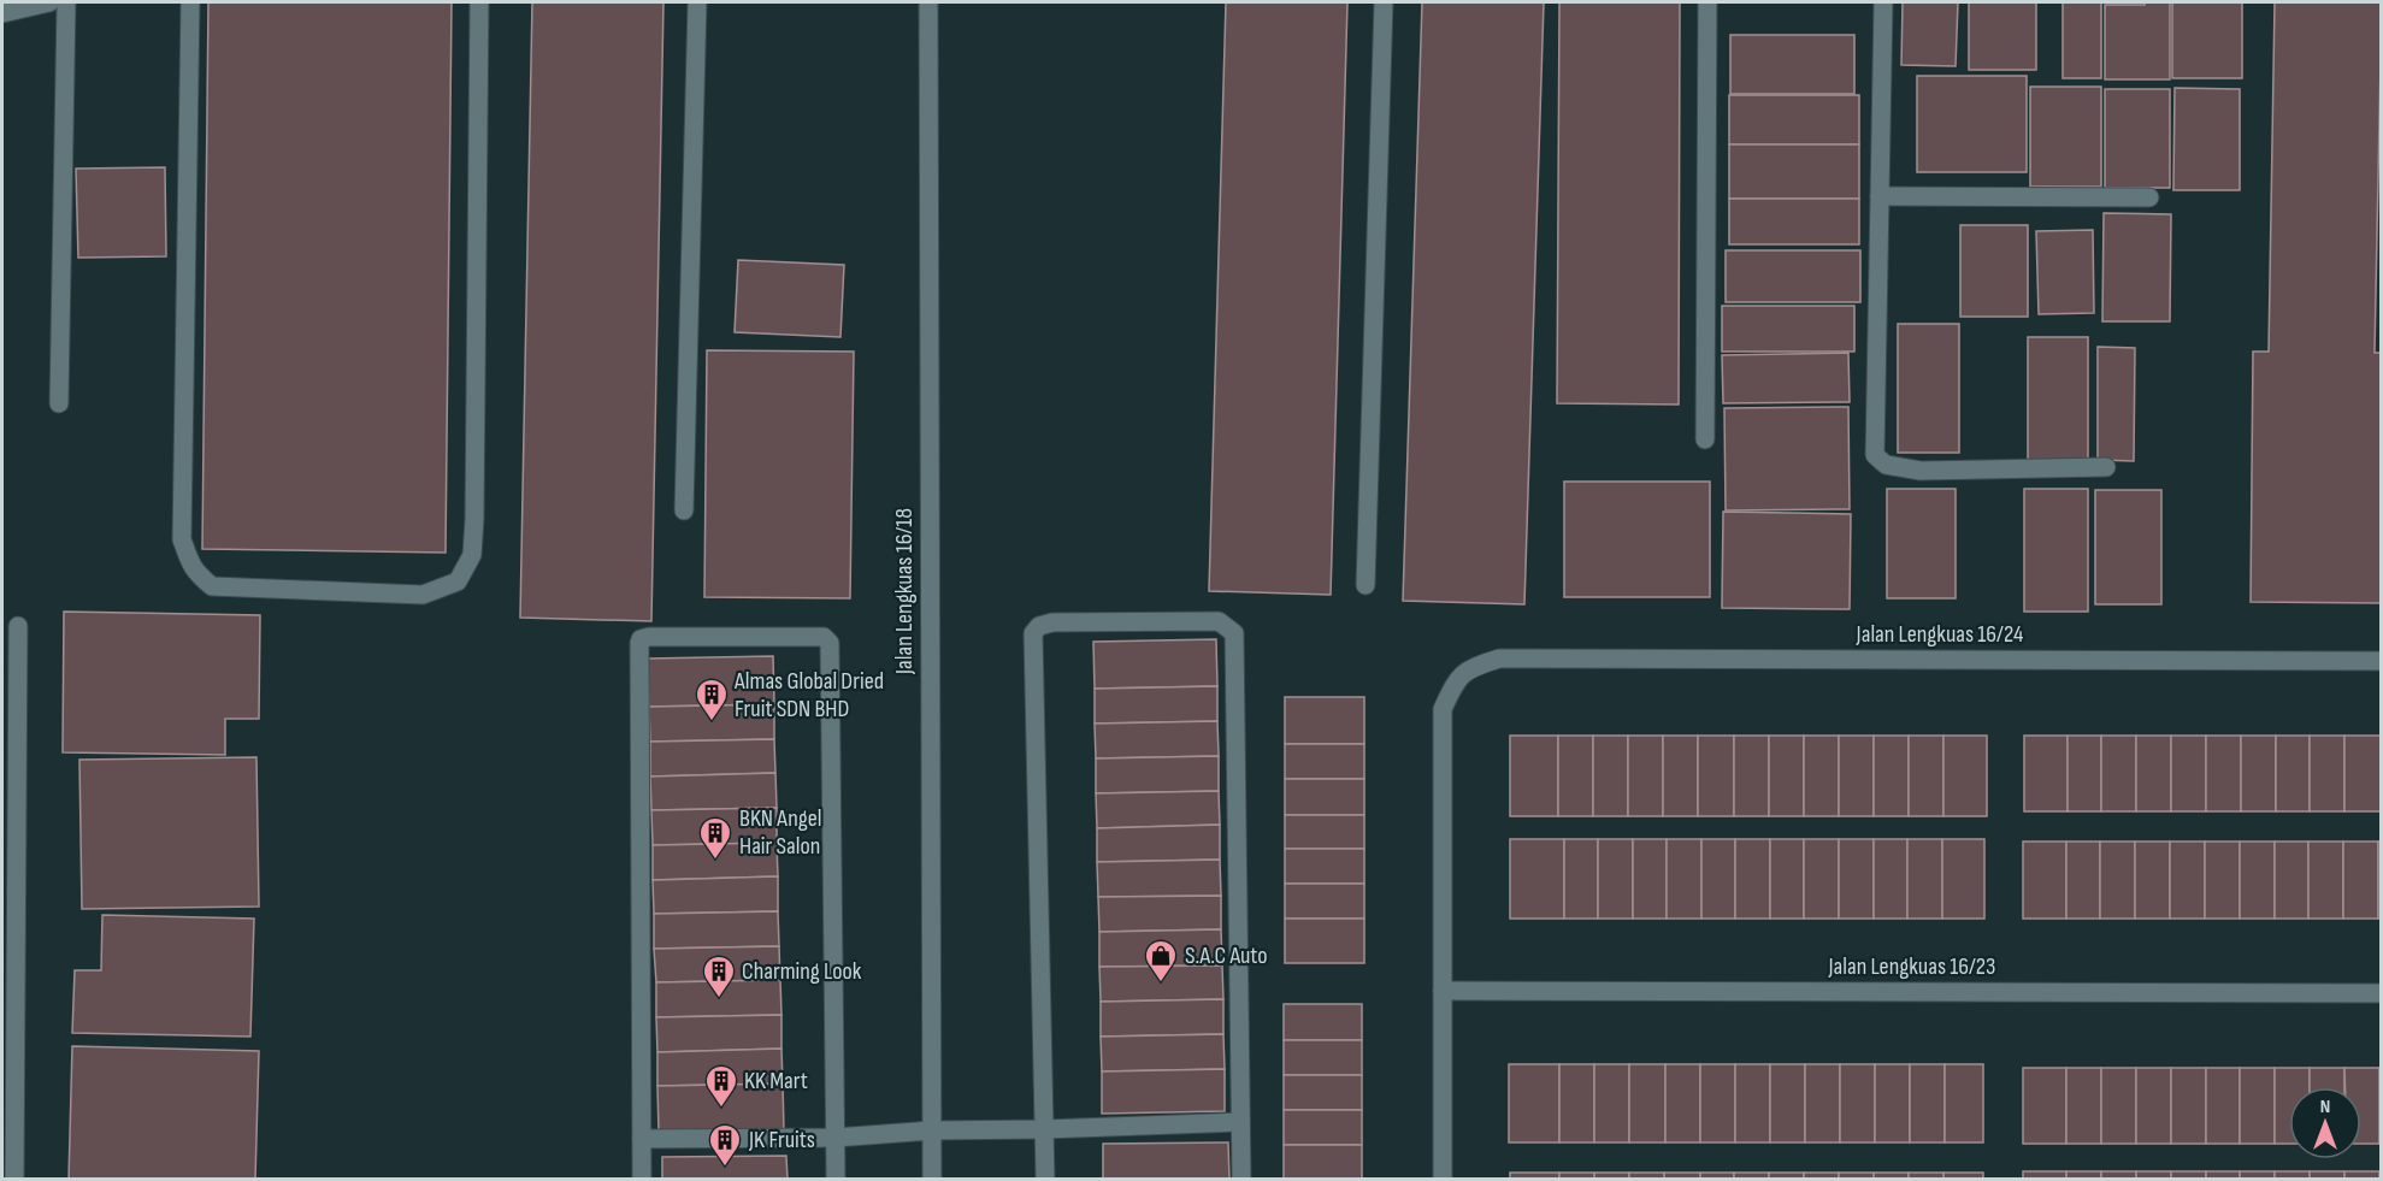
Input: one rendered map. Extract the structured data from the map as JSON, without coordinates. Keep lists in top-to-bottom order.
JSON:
{
  "streets": {
    "street": ["Jalan Lengkuas 16/18", "Jalan Lengkuas 16/24", "Jalan Lengkuas 16/23"]
  },
  "crossings": [
    ["Jalan Lengkuas 16/24", "Jalan Lengkuas 16/23"]
  ],
  "places": {
    "building": [
      "Almas Global Dried Fruit SDN BHD",
      "BKN Angel Hair Salon",
      "Charming Look",
      "KK Mart",
      "JK Fruits"
    ],
    "shop": ["S.A.C Auto"]
  },
  "north": "top"
}
